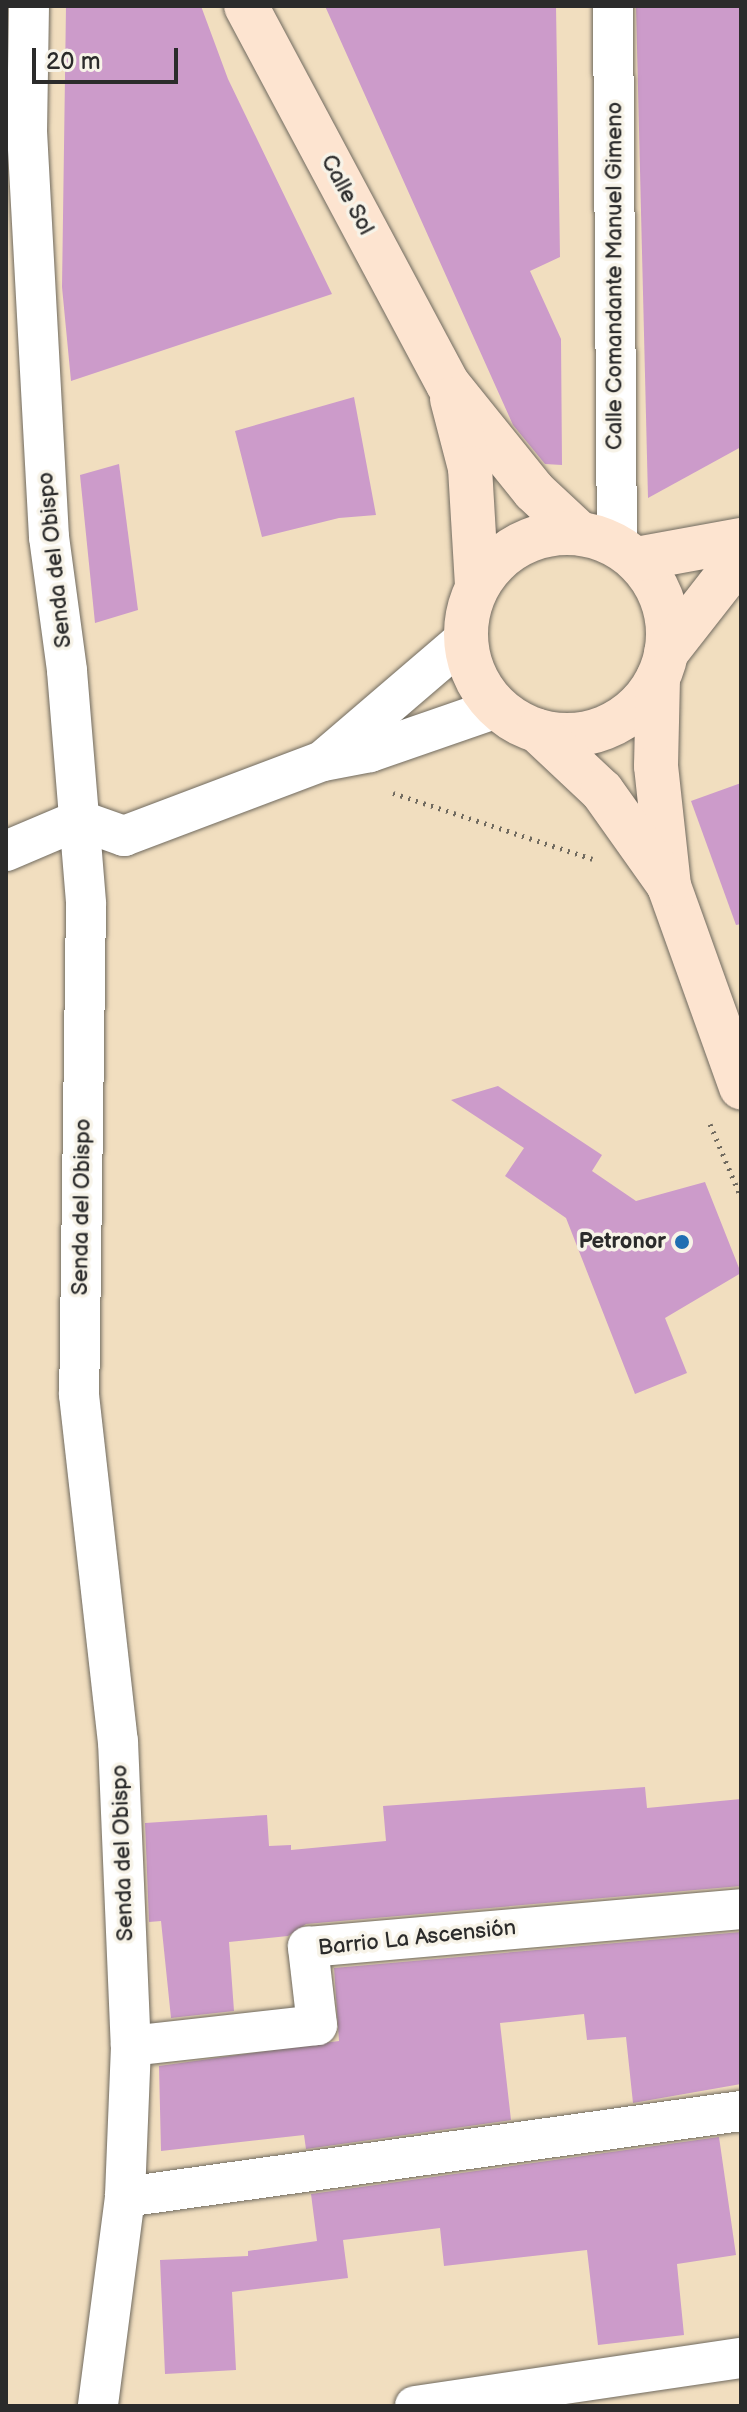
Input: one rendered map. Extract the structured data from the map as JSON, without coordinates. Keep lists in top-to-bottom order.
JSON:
{
  "streets": {
    "main road": ["Calle Sol"],
    "street": ["Calle Comandante Manuel Gimeno", "Senda del Obispo", "Barrio La Ascensión"]
  },
  "crossings": [
    ["Senda del Obispo", "Barrio La Ascensión"]
  ],
  "places": ["Petronor"],
  "scale_bar": "20 m"
}
